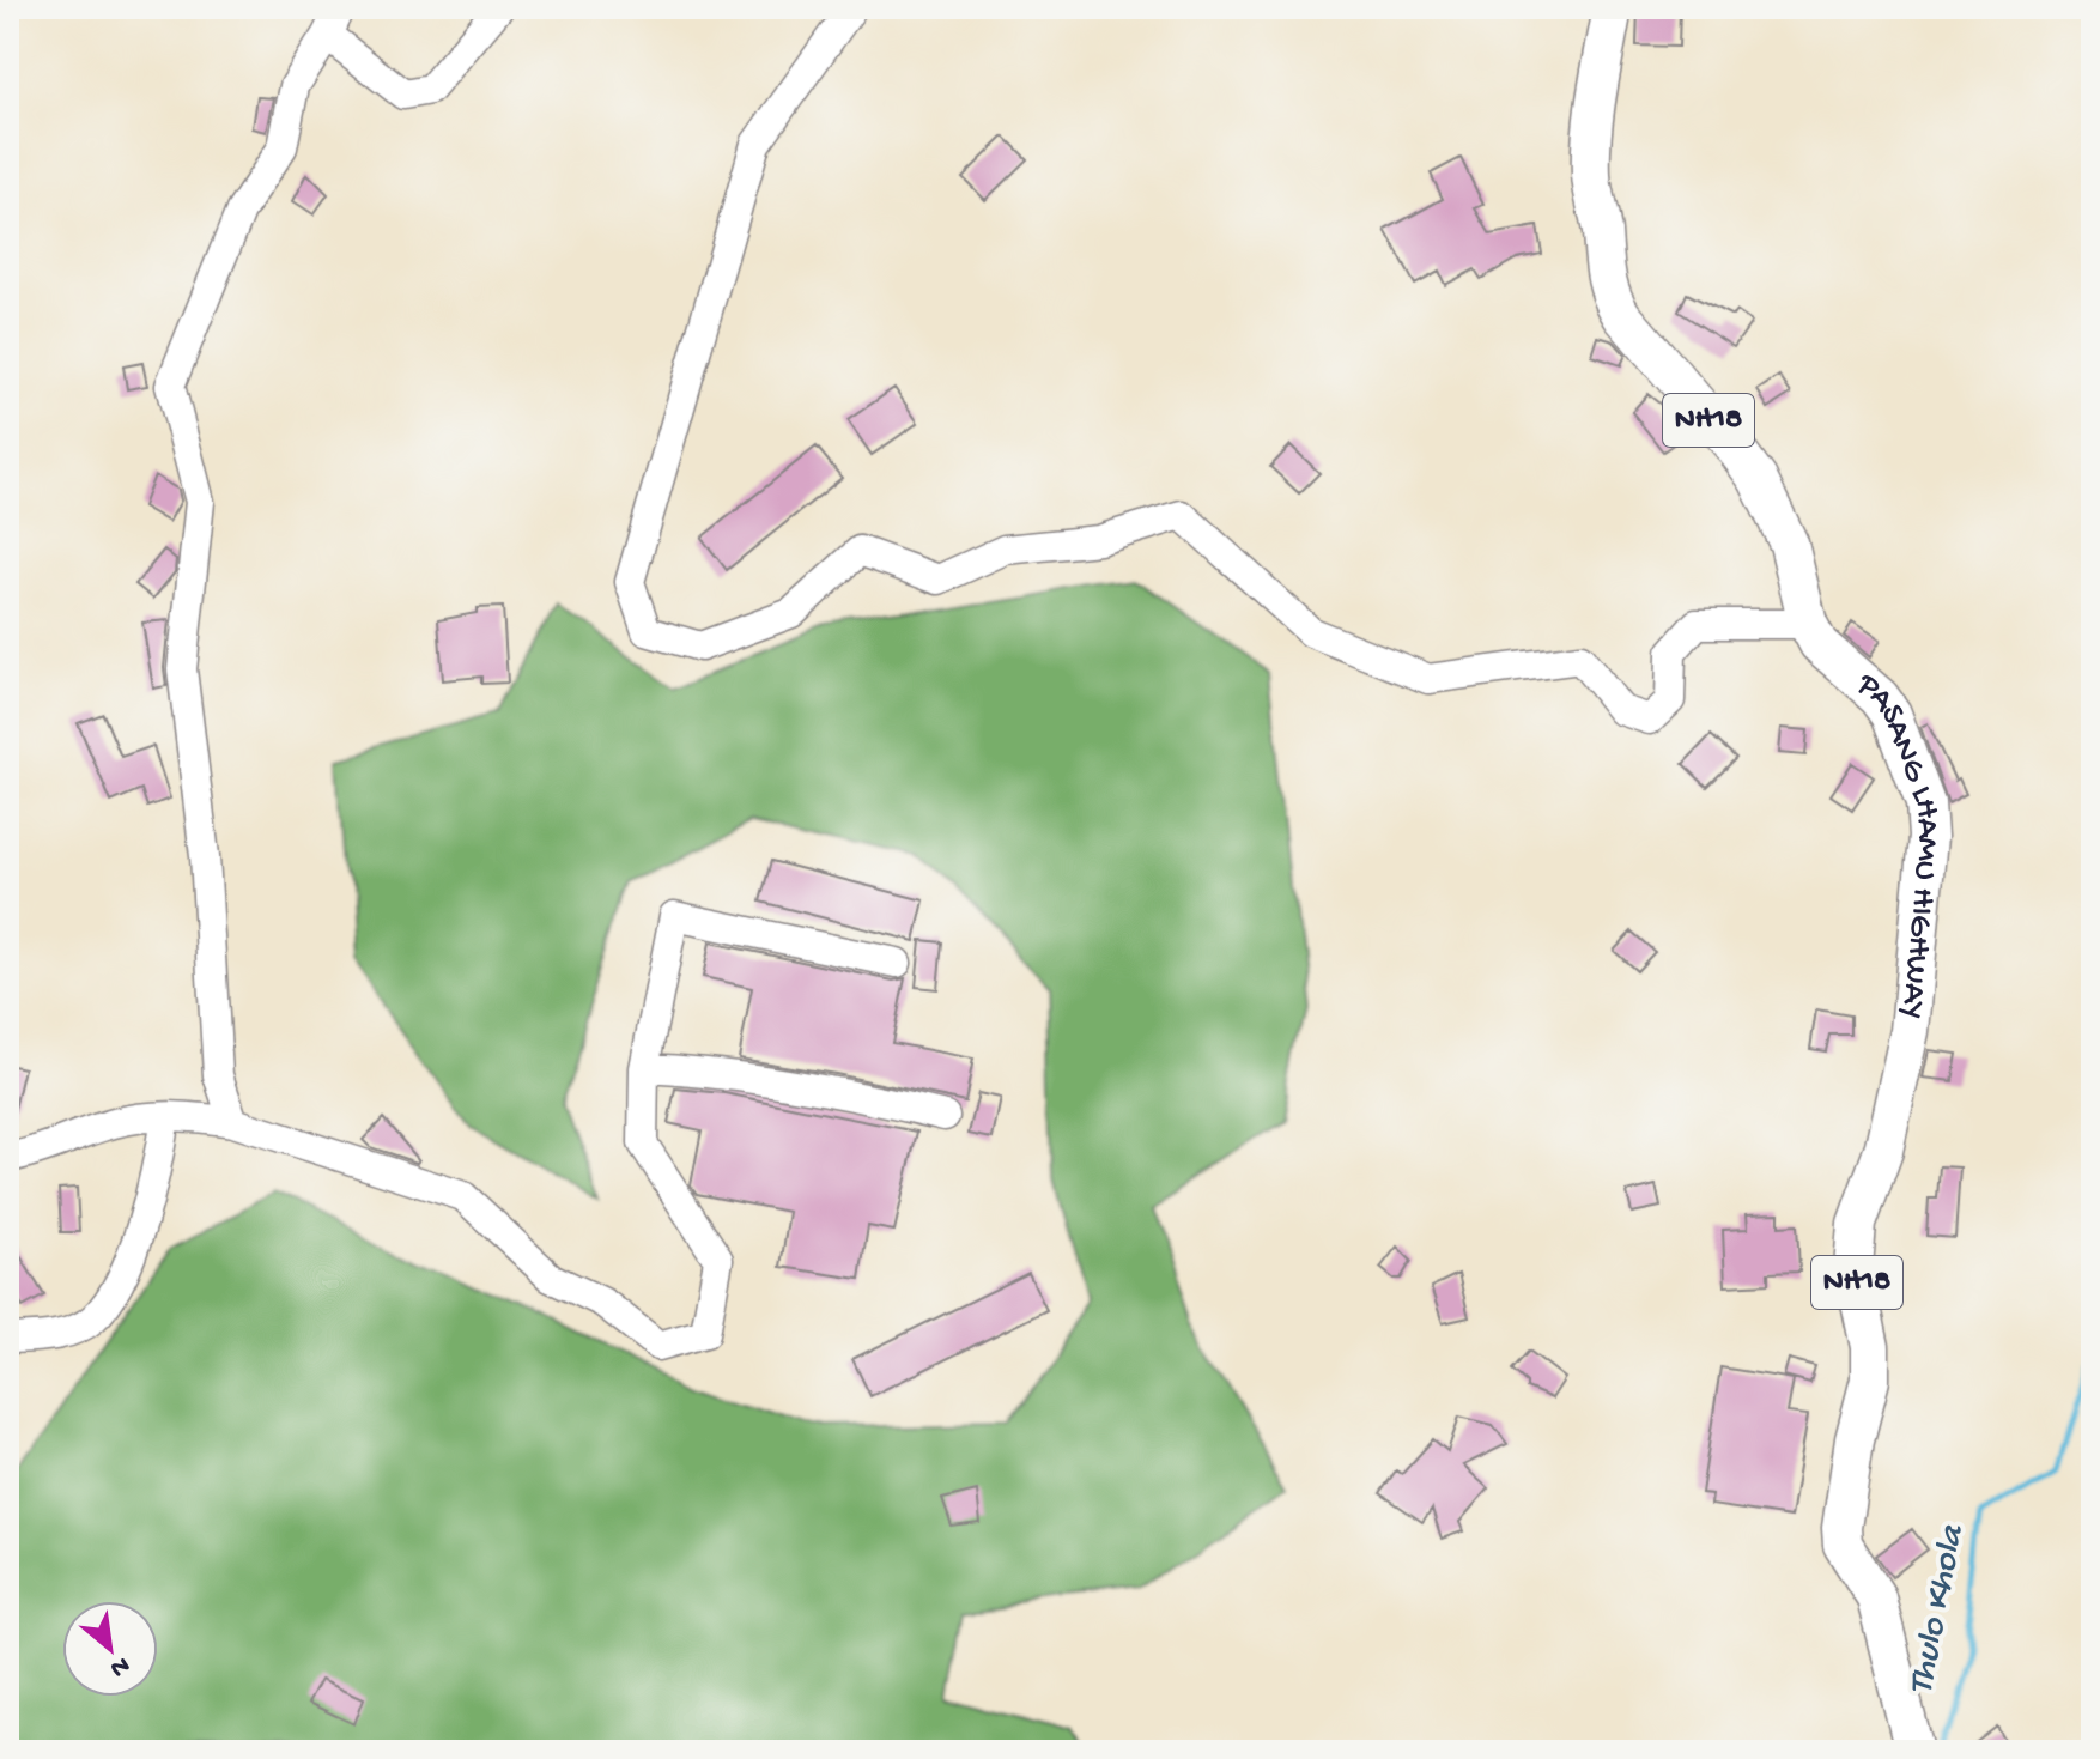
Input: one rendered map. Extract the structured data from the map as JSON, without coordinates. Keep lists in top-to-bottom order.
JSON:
{
  "streets": {
    "main road": ["NH18", "PASANG LHAMU HIGHWAY"]
  },
  "water": ["Thulo Khola"],
  "north": "bottom right"
}
